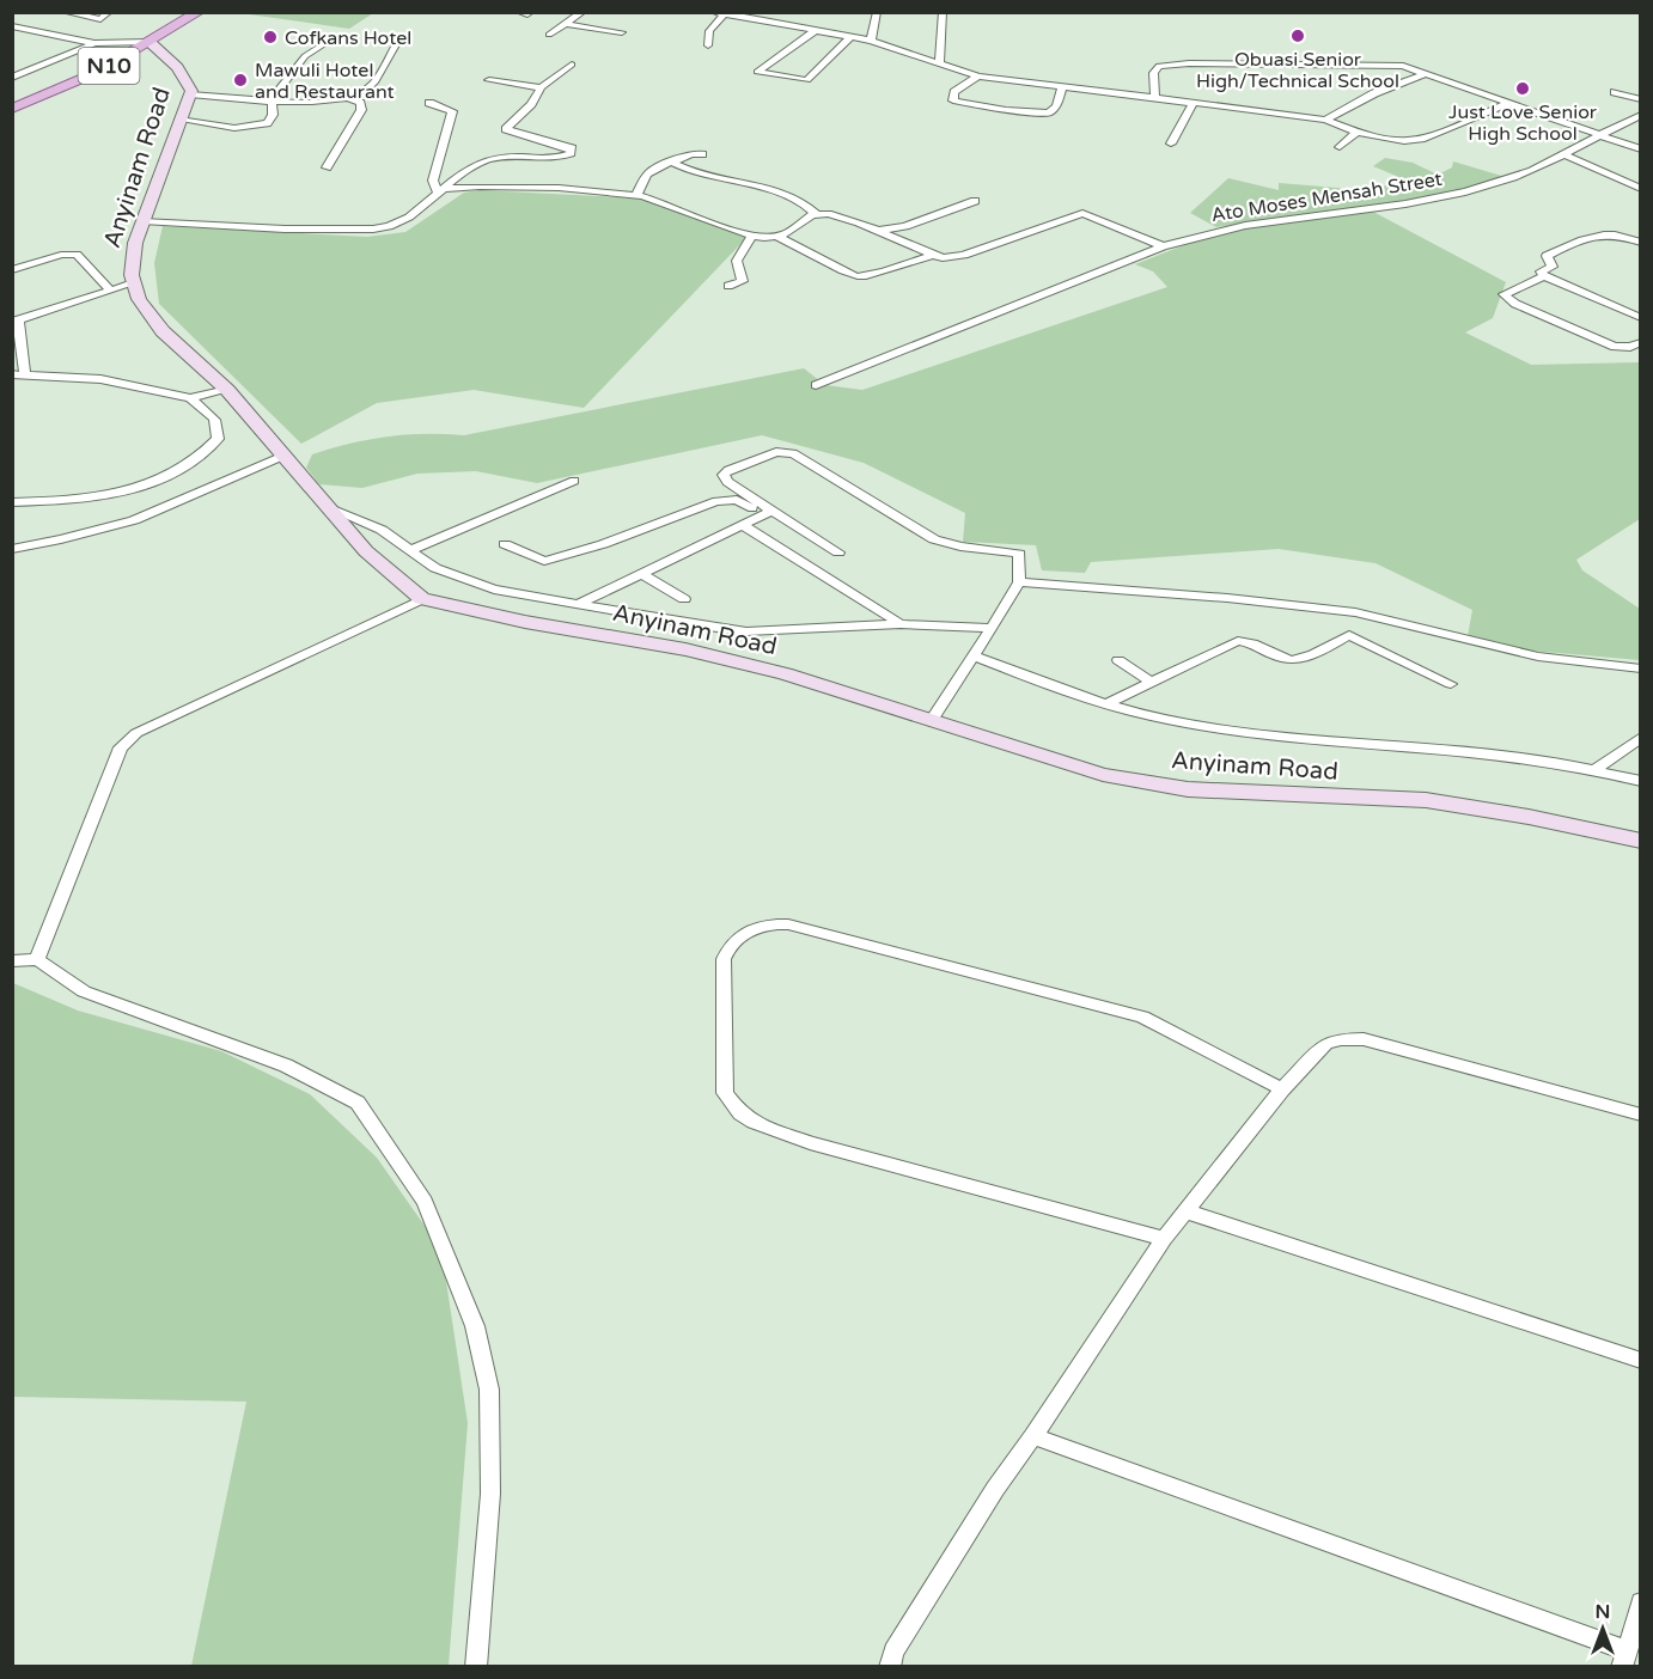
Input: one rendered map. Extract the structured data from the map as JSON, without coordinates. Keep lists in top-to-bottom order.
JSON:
{
  "streets": {
    "main road": ["N10"],
    "street": ["Anyinam Road", "Ato Moses Mensah Street"]
  },
  "crossings": [
    ["N10", "Anyinam Road"]
  ],
  "places": [
    "Obuasi Senior High/Technical School",
    "Cofkans Hotel",
    "Mawuli Hotel and Restaurant",
    "Just Love Senior High School"
  ],
  "north": "top"
}
